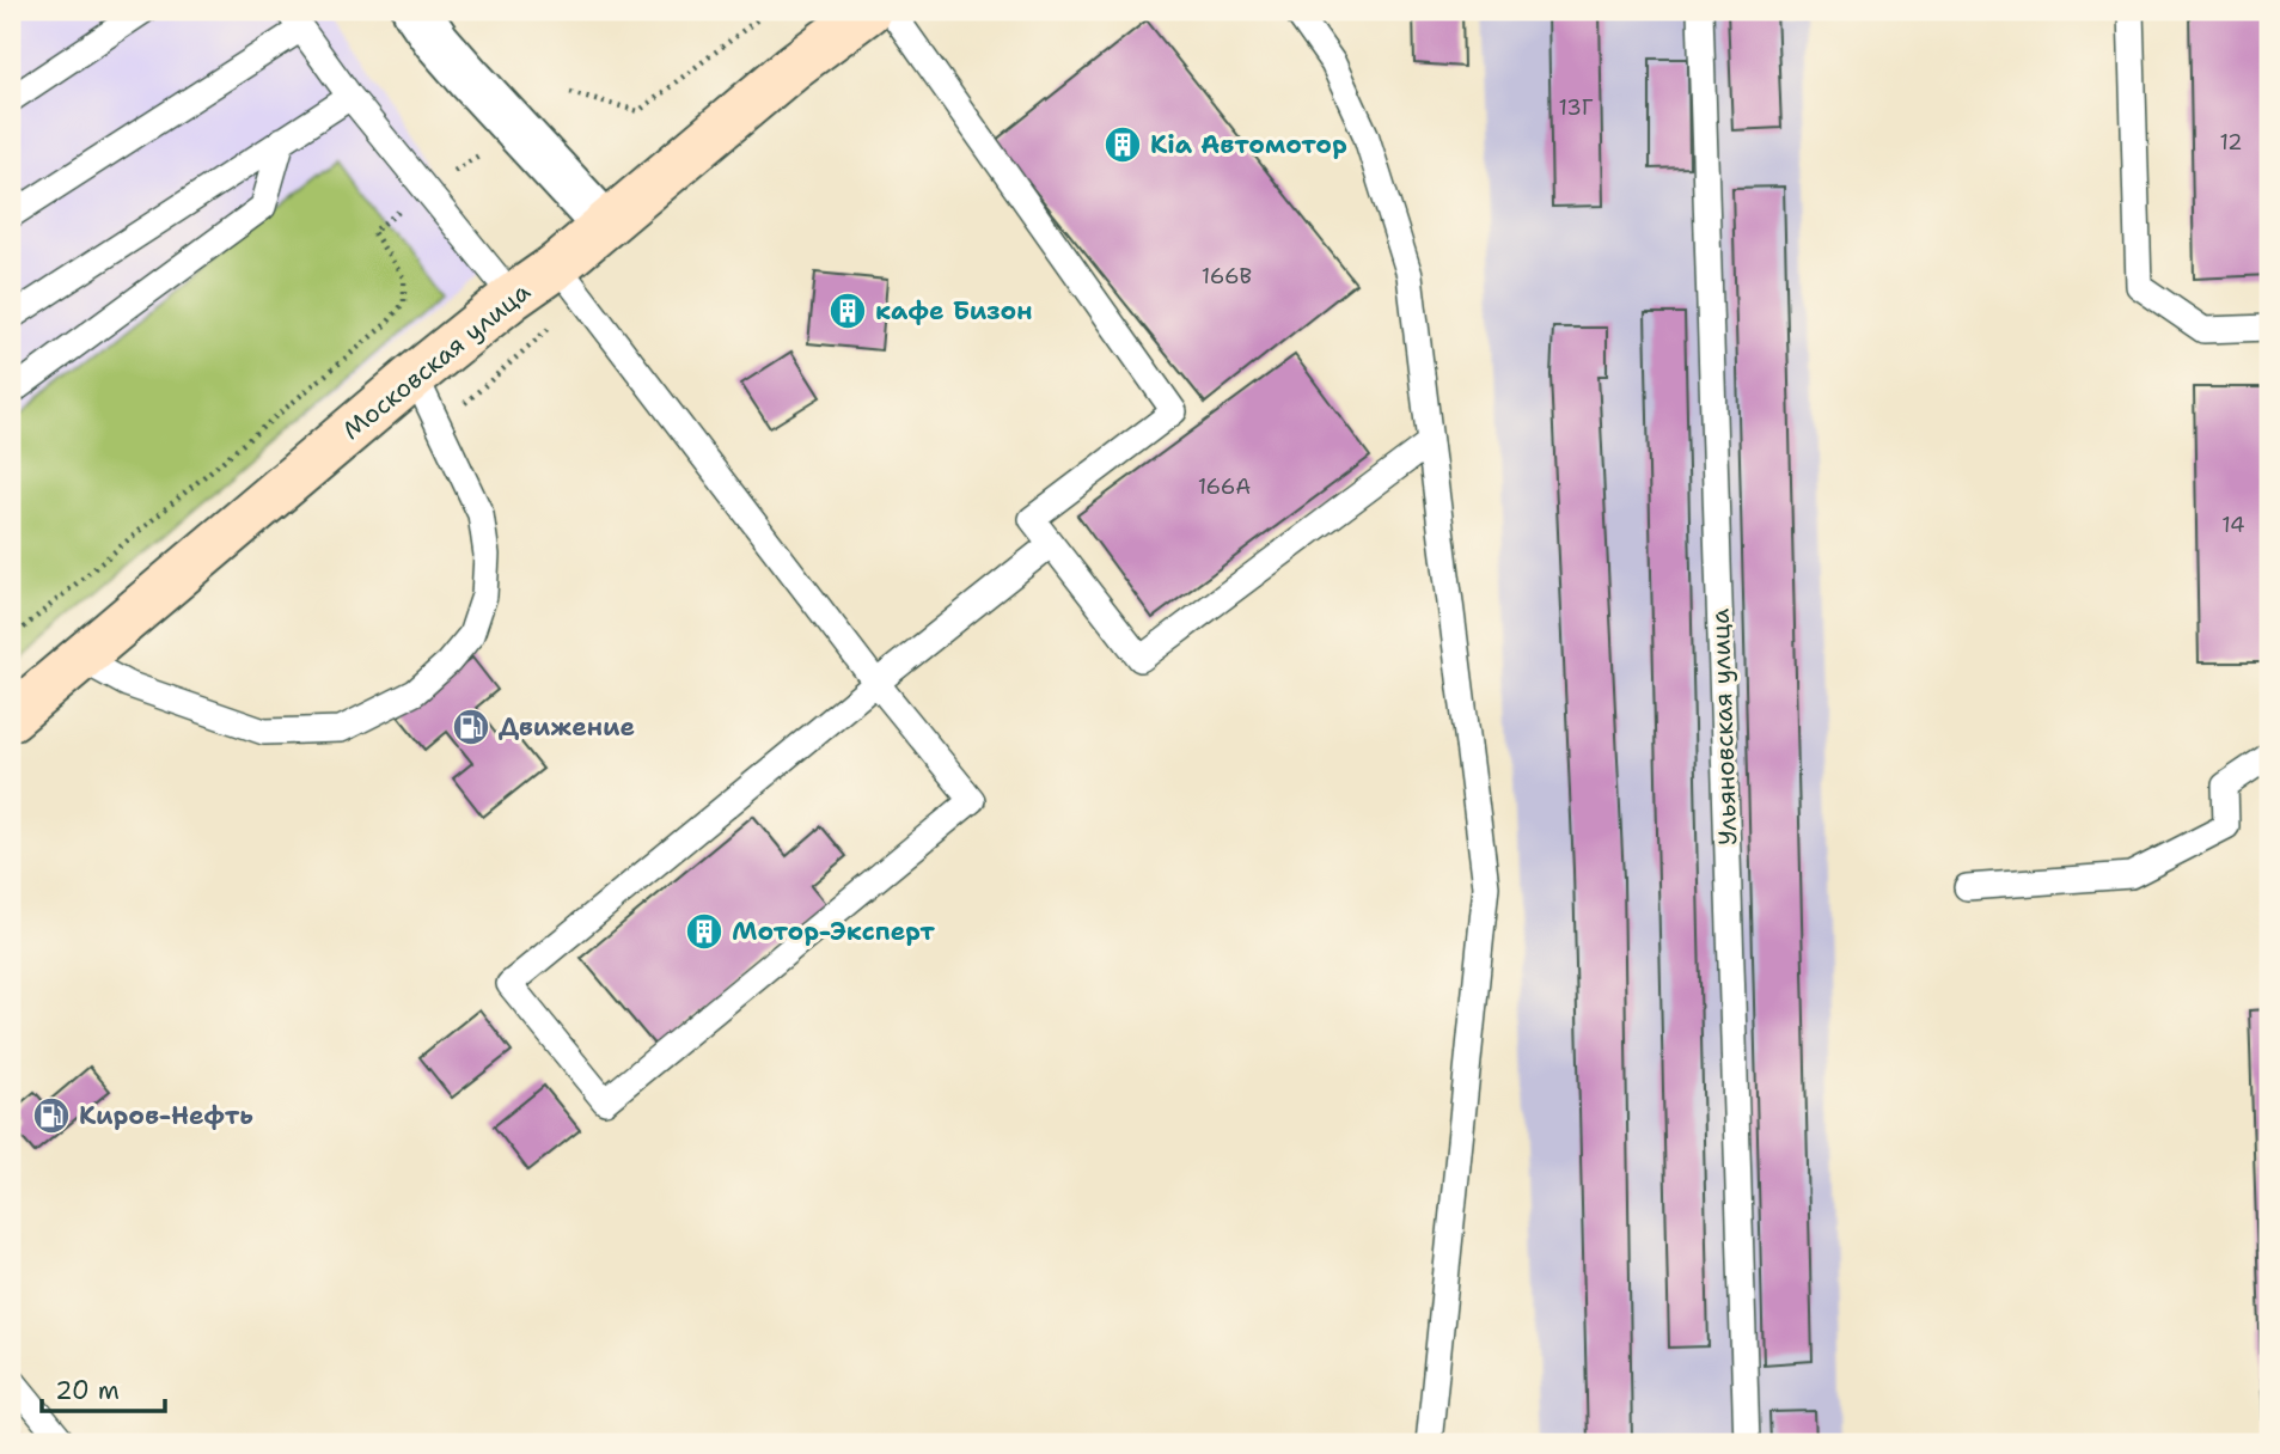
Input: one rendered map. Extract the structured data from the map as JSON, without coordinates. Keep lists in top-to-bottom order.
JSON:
{
  "streets": {
    "main road": ["Московская улица"],
    "lane": ["Ульяновская улица"]
  },
  "places": {
    "building": ["Kia Автомотор", "кафе Бизон", "Мотор-Эксперт"],
    "fuel station": ["Движение", "Киров-Нефть"]
  },
  "house_numbers": [
    "13Г",
    "12",
    "166В",
    "166А",
    "14"
  ],
  "scale_bar": "20 m"
}
